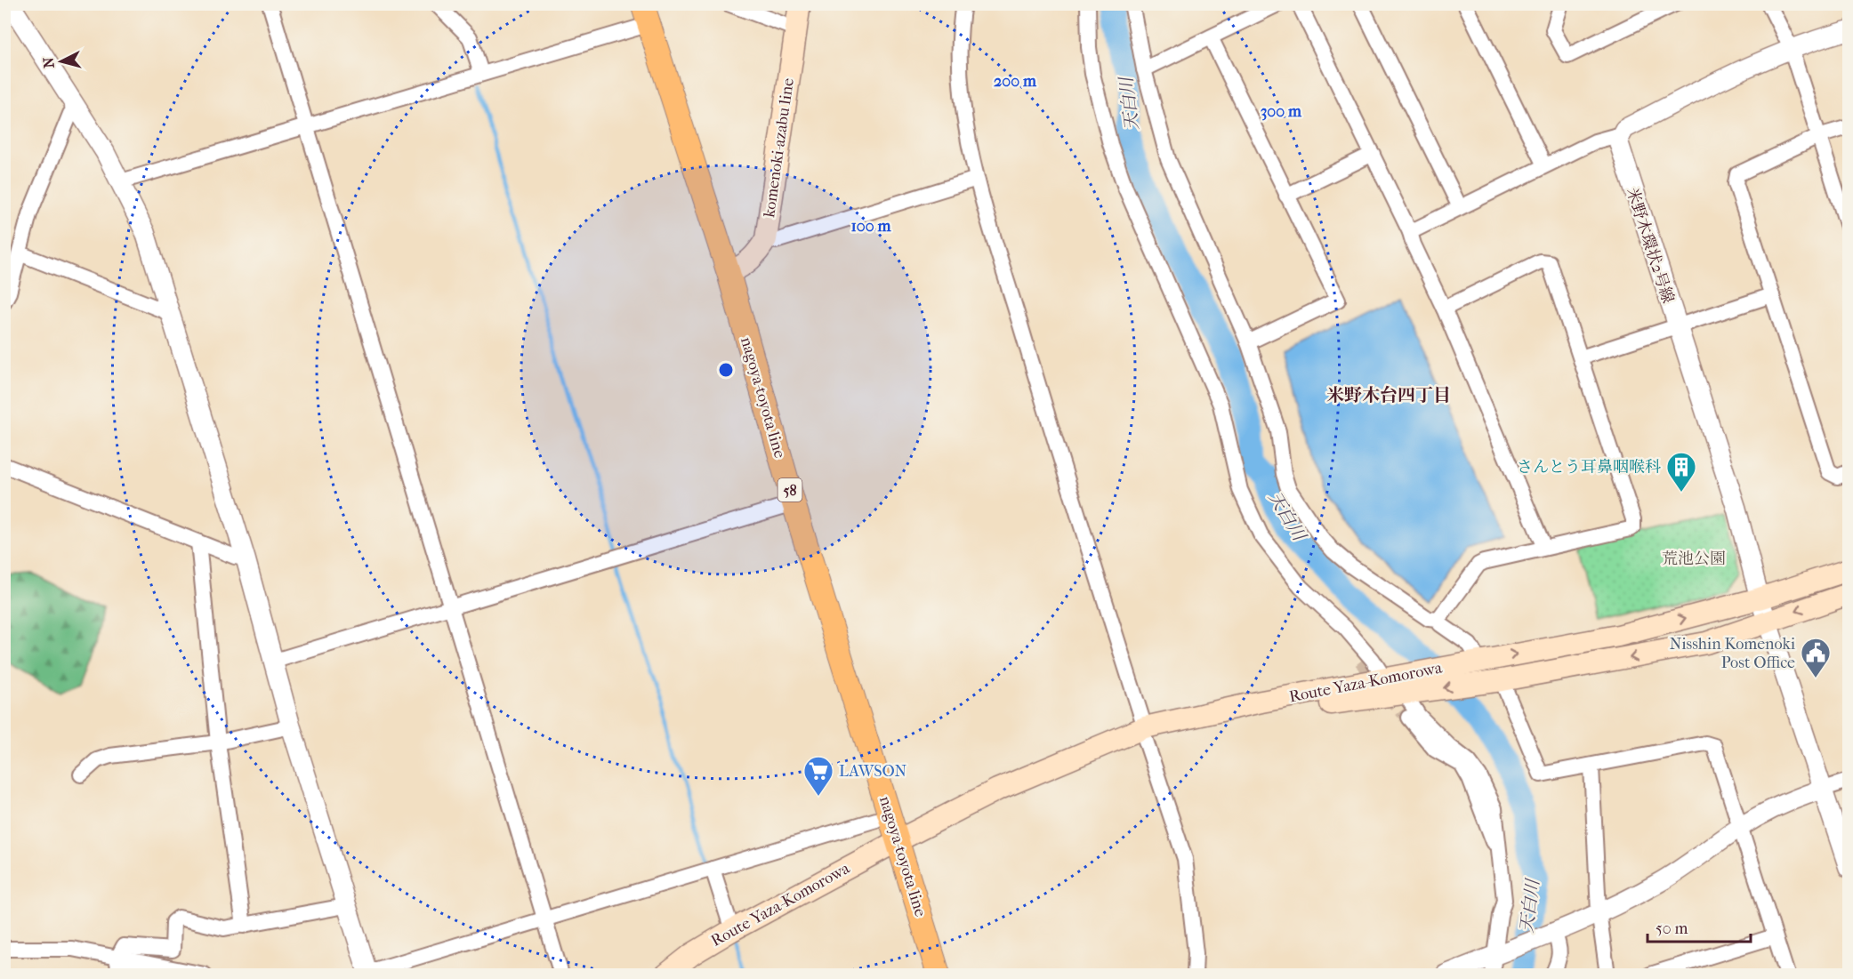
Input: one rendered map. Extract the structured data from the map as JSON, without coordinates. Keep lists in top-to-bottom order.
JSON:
{
  "streets": {
    "main road": [
      "komenoki-azabu line",
      "nagoya-toyota line",
      "58",
      "Route Yaza-Komorowa"
    ],
    "street": ["米野木環状2号線"]
  },
  "crossings": [
    ["komenoki-azabu line", "nagoya-toyota line"],
    ["米野木環状2号線", "Route Yaza-Komorowa"],
    ["nagoya-toyota line", "Route Yaza-Komorowa"]
  ],
  "districts": ["米野木台四丁目"],
  "water": ["天白川"],
  "parks": ["荒池公園"],
  "places": {
    "building": ["さんとう耳鼻咽喉科"],
    "public building": ["Nisshin Komenoki Post Office"],
    "supermarket": ["LAWSON"]
  },
  "scale_bar": "50 m",
  "north": "left",
  "rings": ["200 m", "300 m", "100 m"]
}
